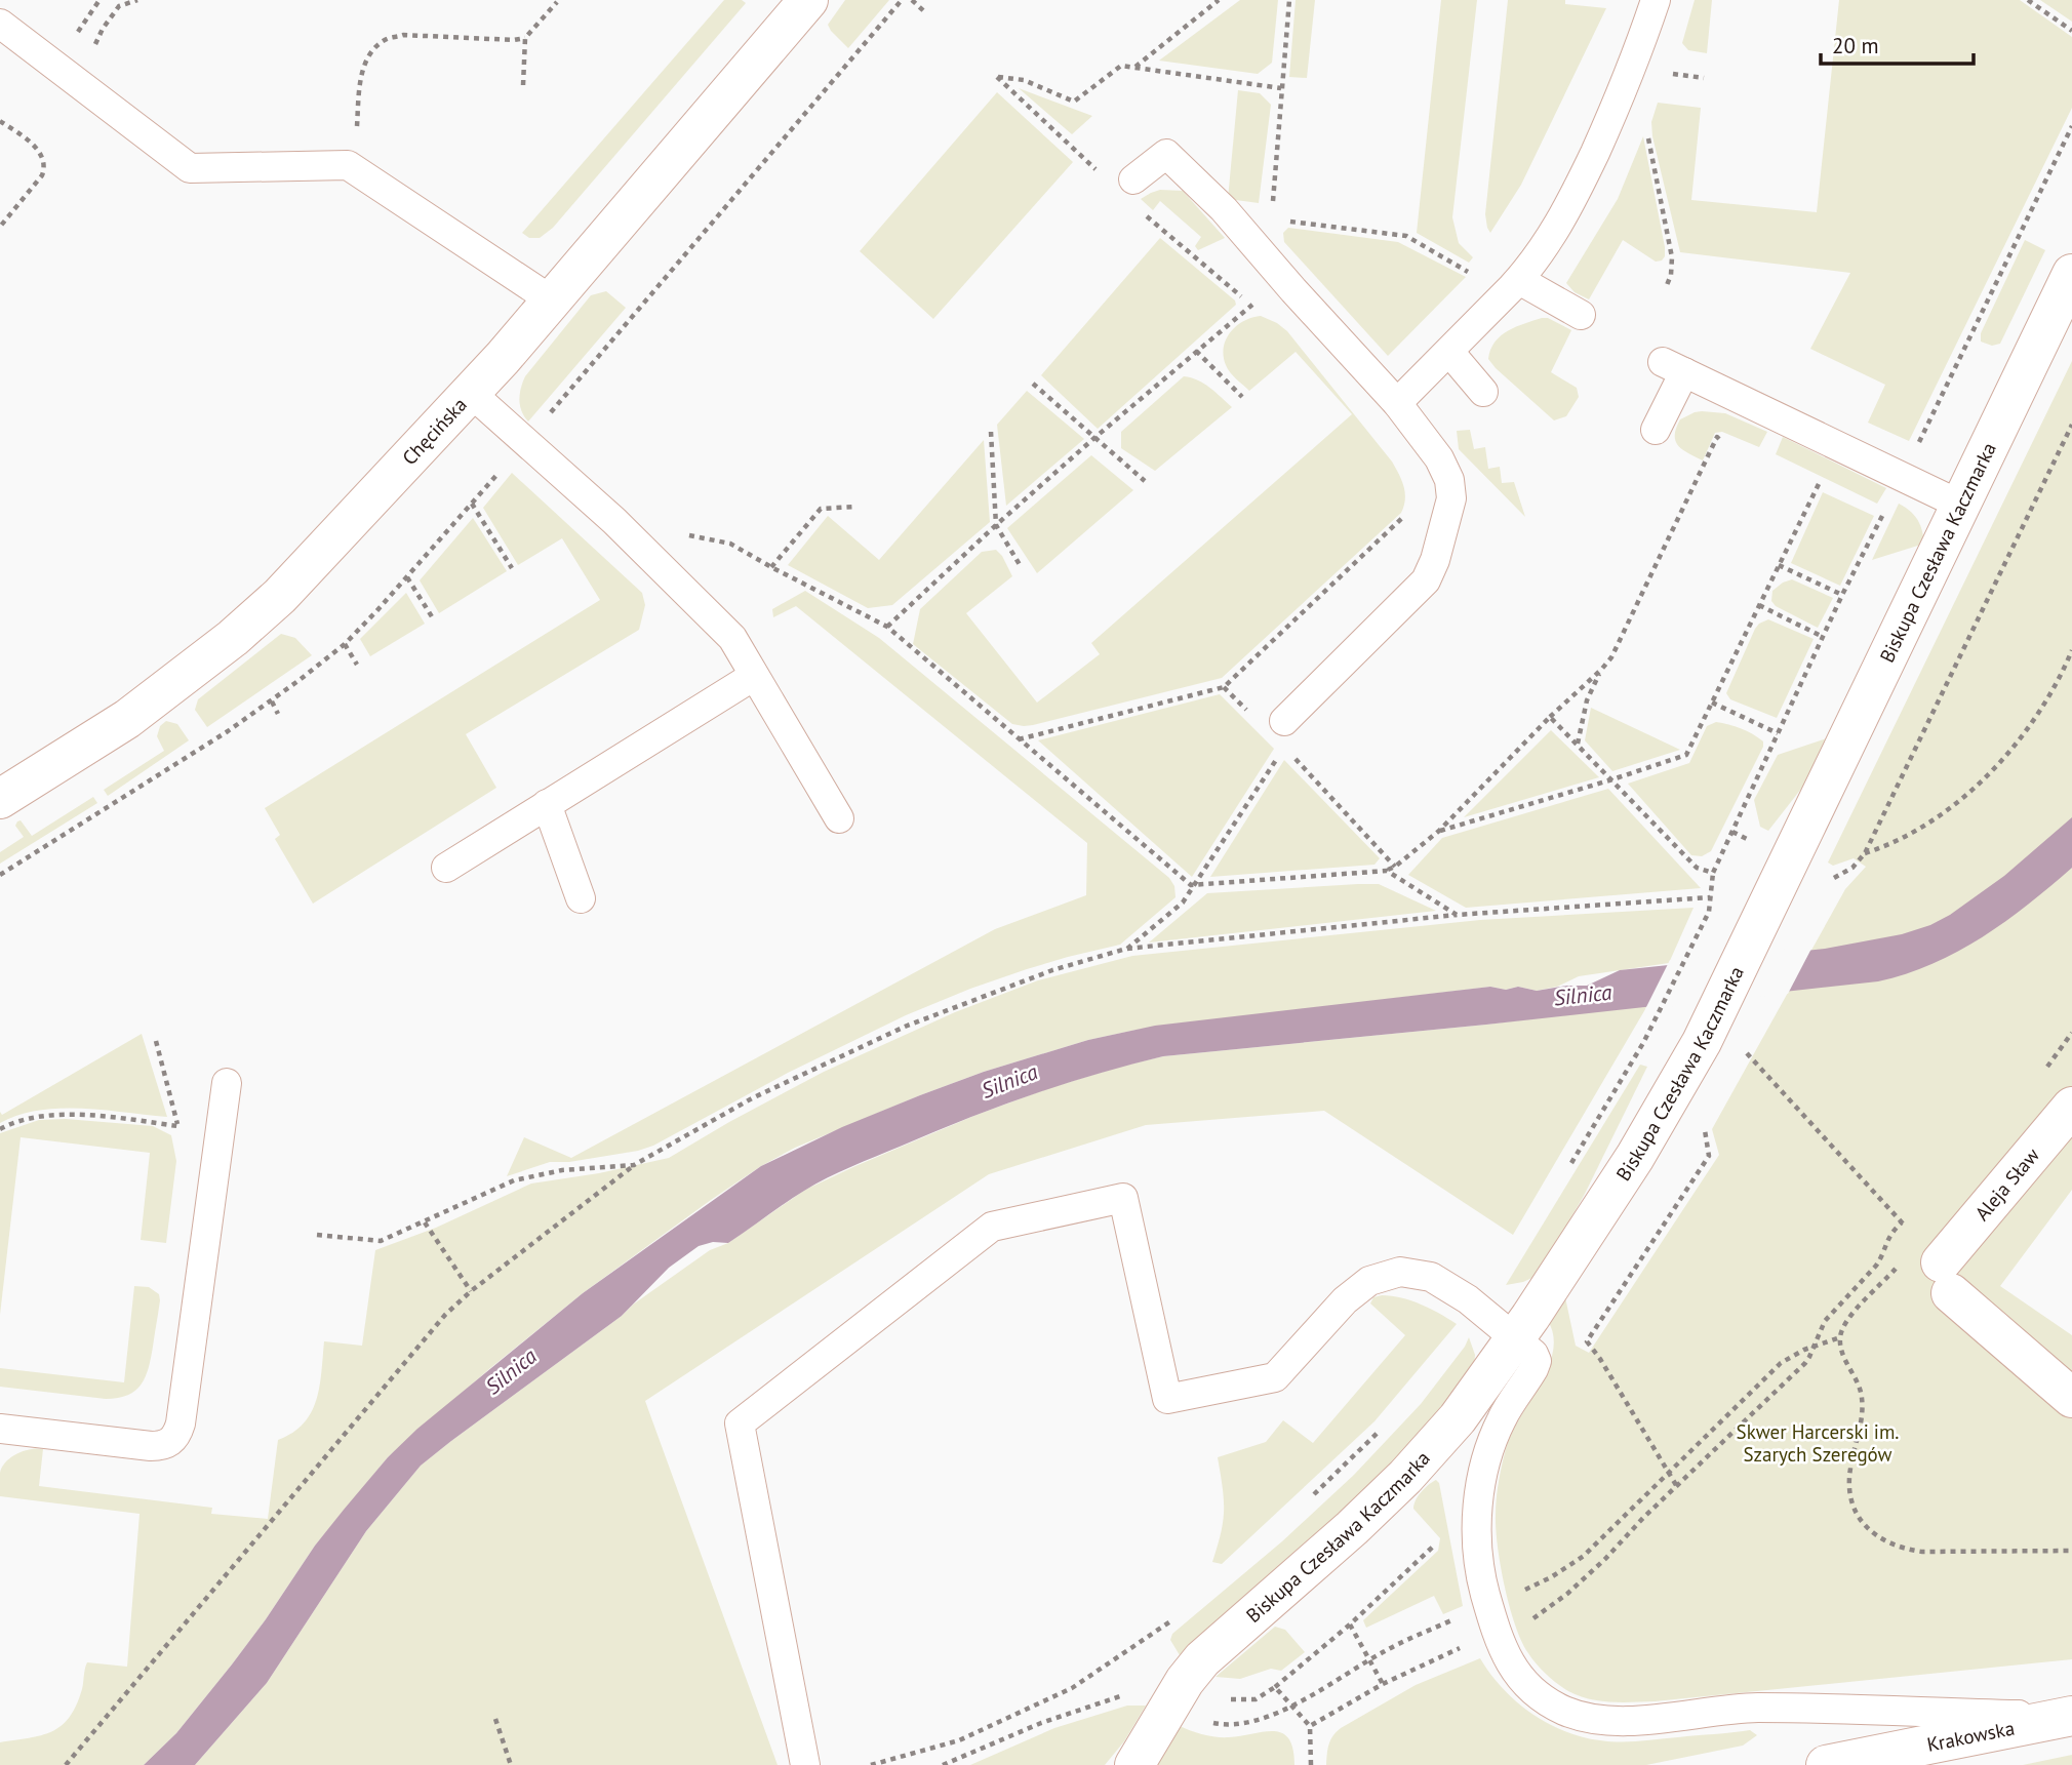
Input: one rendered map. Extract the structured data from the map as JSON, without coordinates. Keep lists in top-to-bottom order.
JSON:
{
  "streets": {
    "street": [
      "Chęcińska",
      "Biskupa Czesława Kaczmarka",
      "Aleja Sław",
      "Krakowska"
    ]
  },
  "water": ["Silnica"],
  "parks": ["Skwer Harcerski im. Szarych Szeregów"],
  "scale_bar": "20 m"
}
